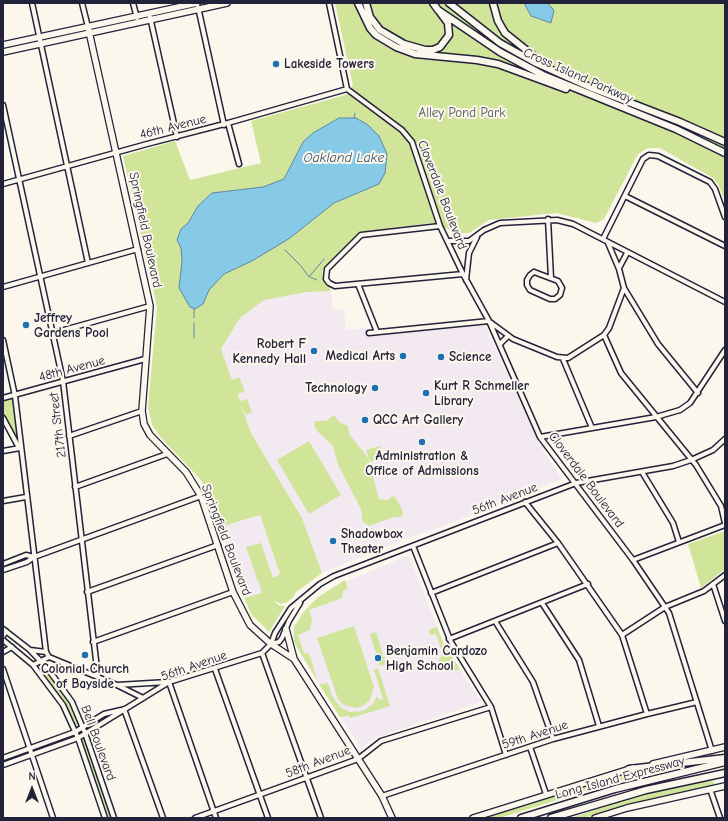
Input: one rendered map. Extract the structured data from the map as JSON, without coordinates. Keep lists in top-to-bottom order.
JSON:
{
  "streets": {
    "highway": ["Cross Island Parkway", "Long Island Expressway"],
    "main road": ["Springfield Boulevard"],
    "street": [
      "46th Avenue",
      "Cloverdale Boulevard",
      "48th Avenue",
      "217th Street",
      "56th Avenue",
      "59th Avenue",
      "Bell Boulevard",
      "58th Avenue"
    ]
  },
  "crossings": [
    ["46th Avenue", "Cloverdale Boulevard"],
    ["46th Avenue", "Springfield Boulevard"],
    ["46th Avenue", "217th Street"],
    ["Cloverdale Boulevard", "56th Avenue"],
    ["Cloverdale Boulevard", "59th Avenue"],
    ["Springfield Boulevard", "48th Avenue"],
    ["Springfield Boulevard", "56th Avenue"],
    ["Springfield Boulevard", "59th Avenue"],
    ["Springfield Boulevard", "58th Avenue"],
    ["48th Avenue", "217th Street"],
    ["56th Avenue", "Bell Boulevard"]
  ],
  "water": ["Oakland Lake"],
  "parks": ["Alley Pond Park"],
  "places": [
    "Lakeside Towers",
    "Jeffrey Gardens Pool",
    "Robert F Kennedy Hall",
    "Medical Arts",
    "Science",
    "Technology",
    "Kurt R Schmeller Library",
    "QCC Art Gallery",
    "Administration & Office of Admissions",
    "Shadowbox Theater",
    "Colonial Church of Bayside",
    "Benjamin Cardozo High School"
  ],
  "north": "top"
}
